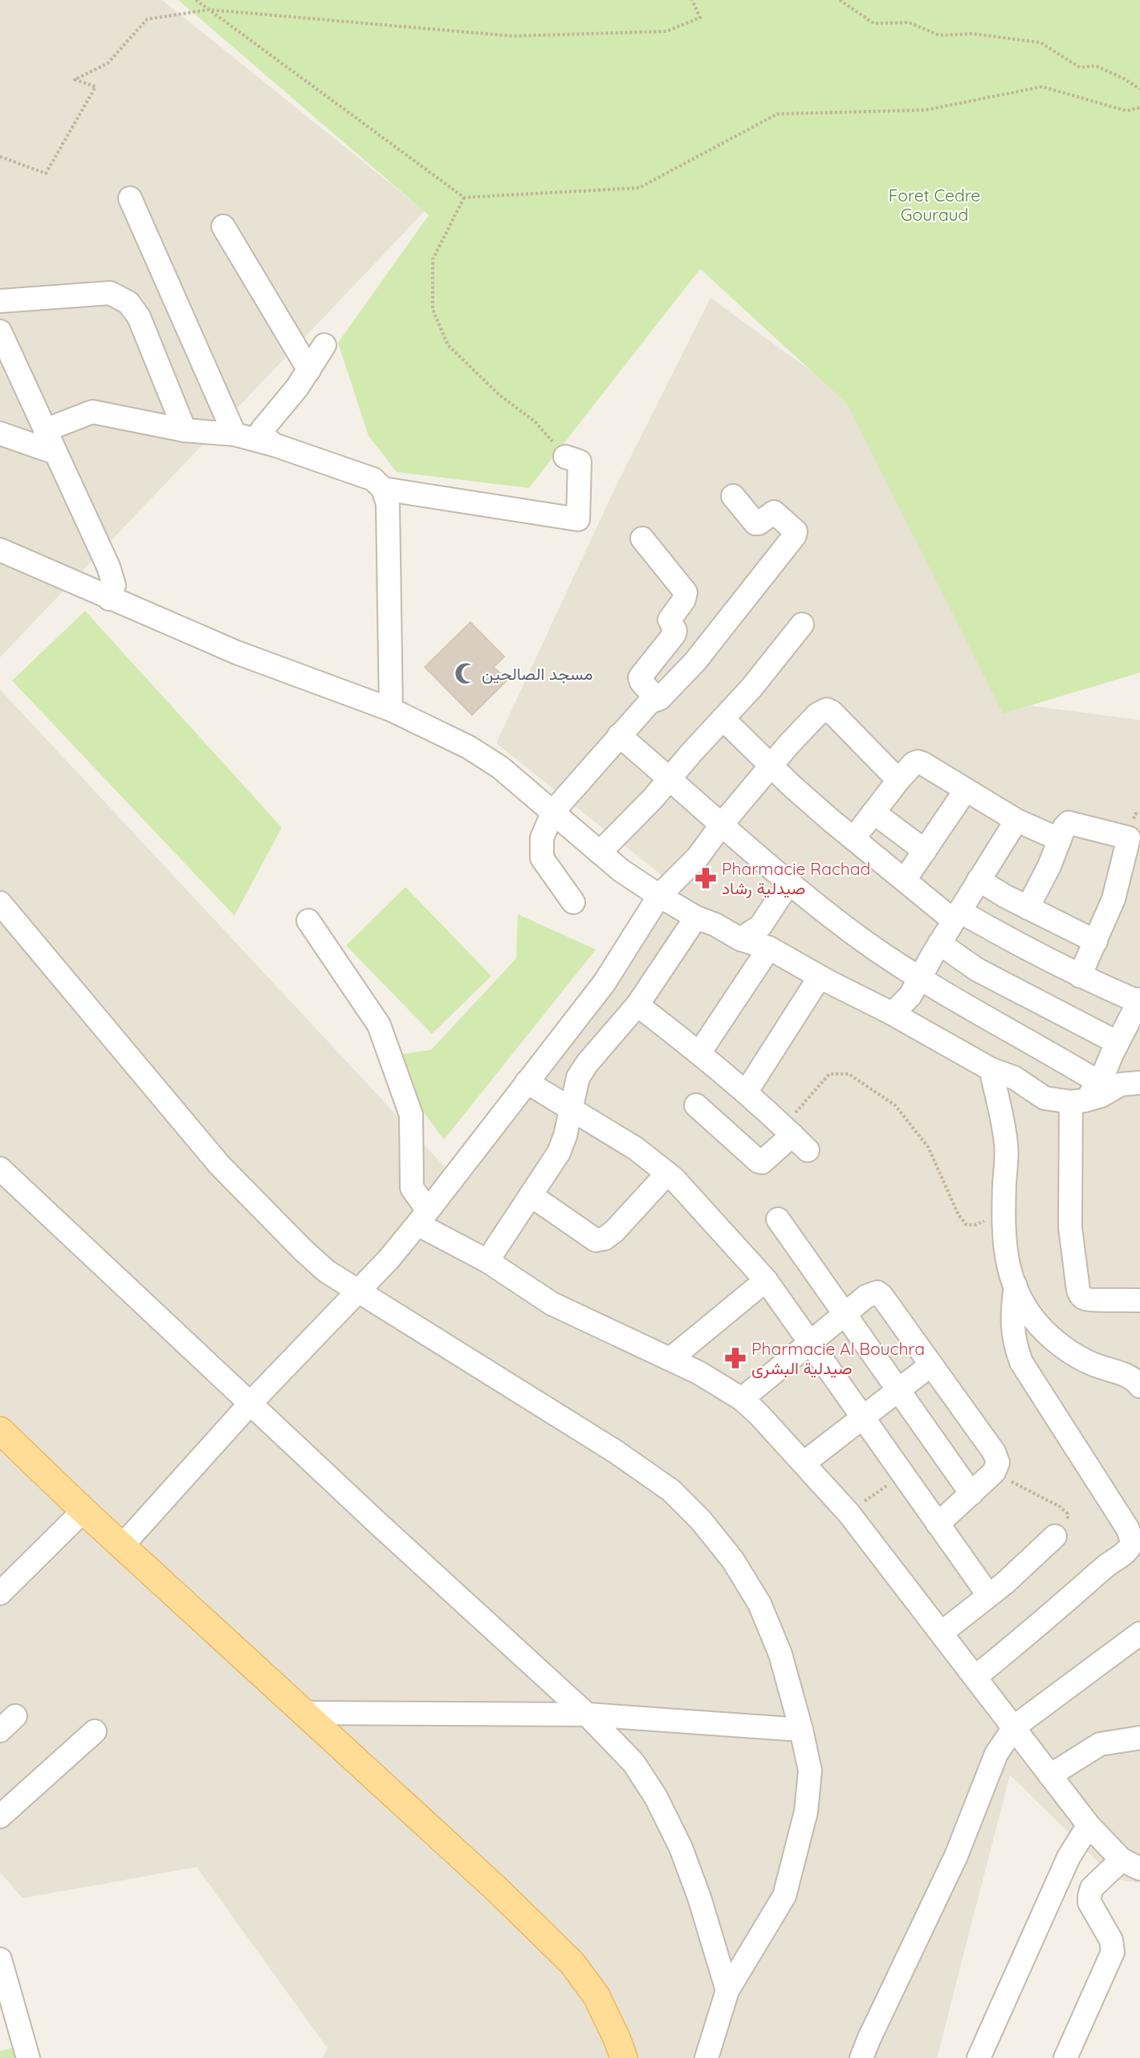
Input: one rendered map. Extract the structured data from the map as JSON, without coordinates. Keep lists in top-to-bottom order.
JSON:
{
  "parks": ["Foret Cedre Gouraud"],
  "places": {
    "mosque": ["مسجد الصالحين"],
    "pharmacy": ["Pharmacie Rachad صيدلية رشاد", "Pharmacie Al Bouchra صيدلية البشرى"]
  }
}
